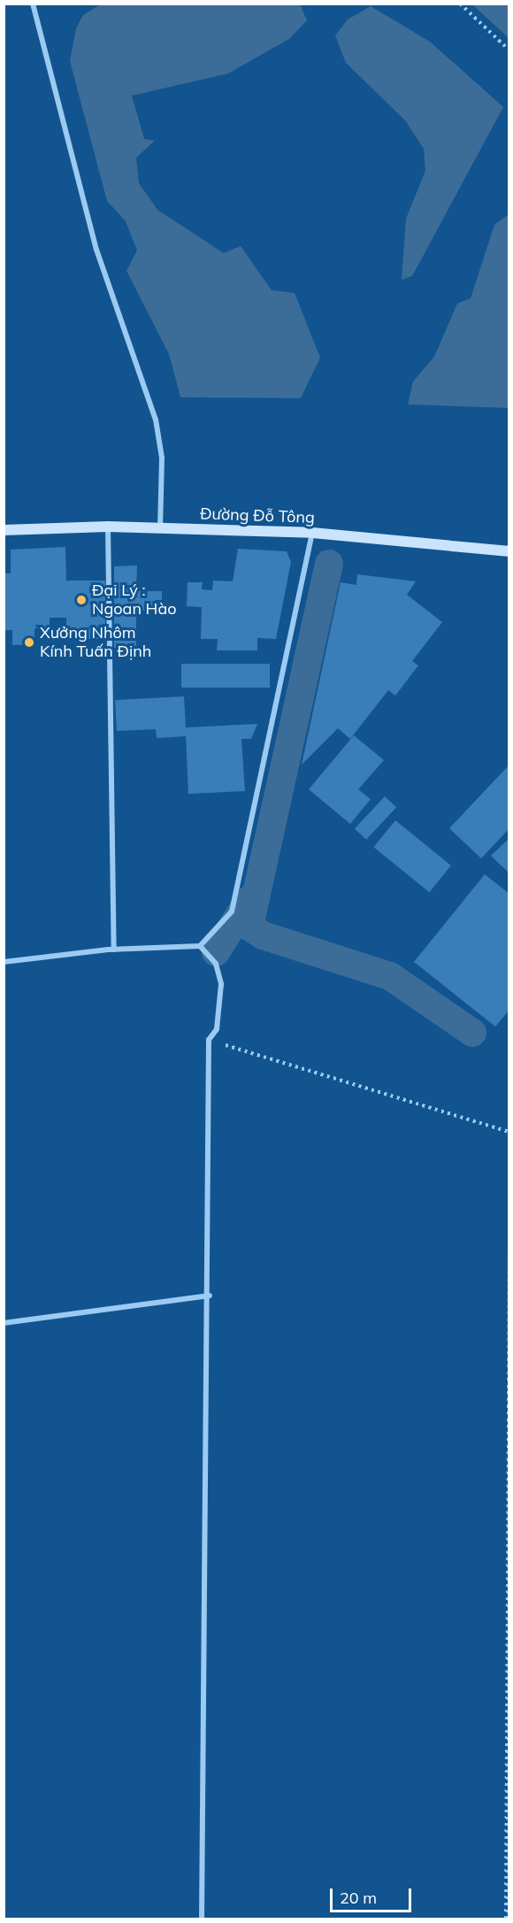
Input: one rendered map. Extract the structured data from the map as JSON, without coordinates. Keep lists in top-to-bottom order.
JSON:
{
  "streets": {
    "main road": ["Đường Đỗ Tông"]
  },
  "places": ["Đại Lý : Ngoan Hào", "Xưởng Nhôm Kính Tuấn Định"],
  "scale_bar": "20 m"
}
